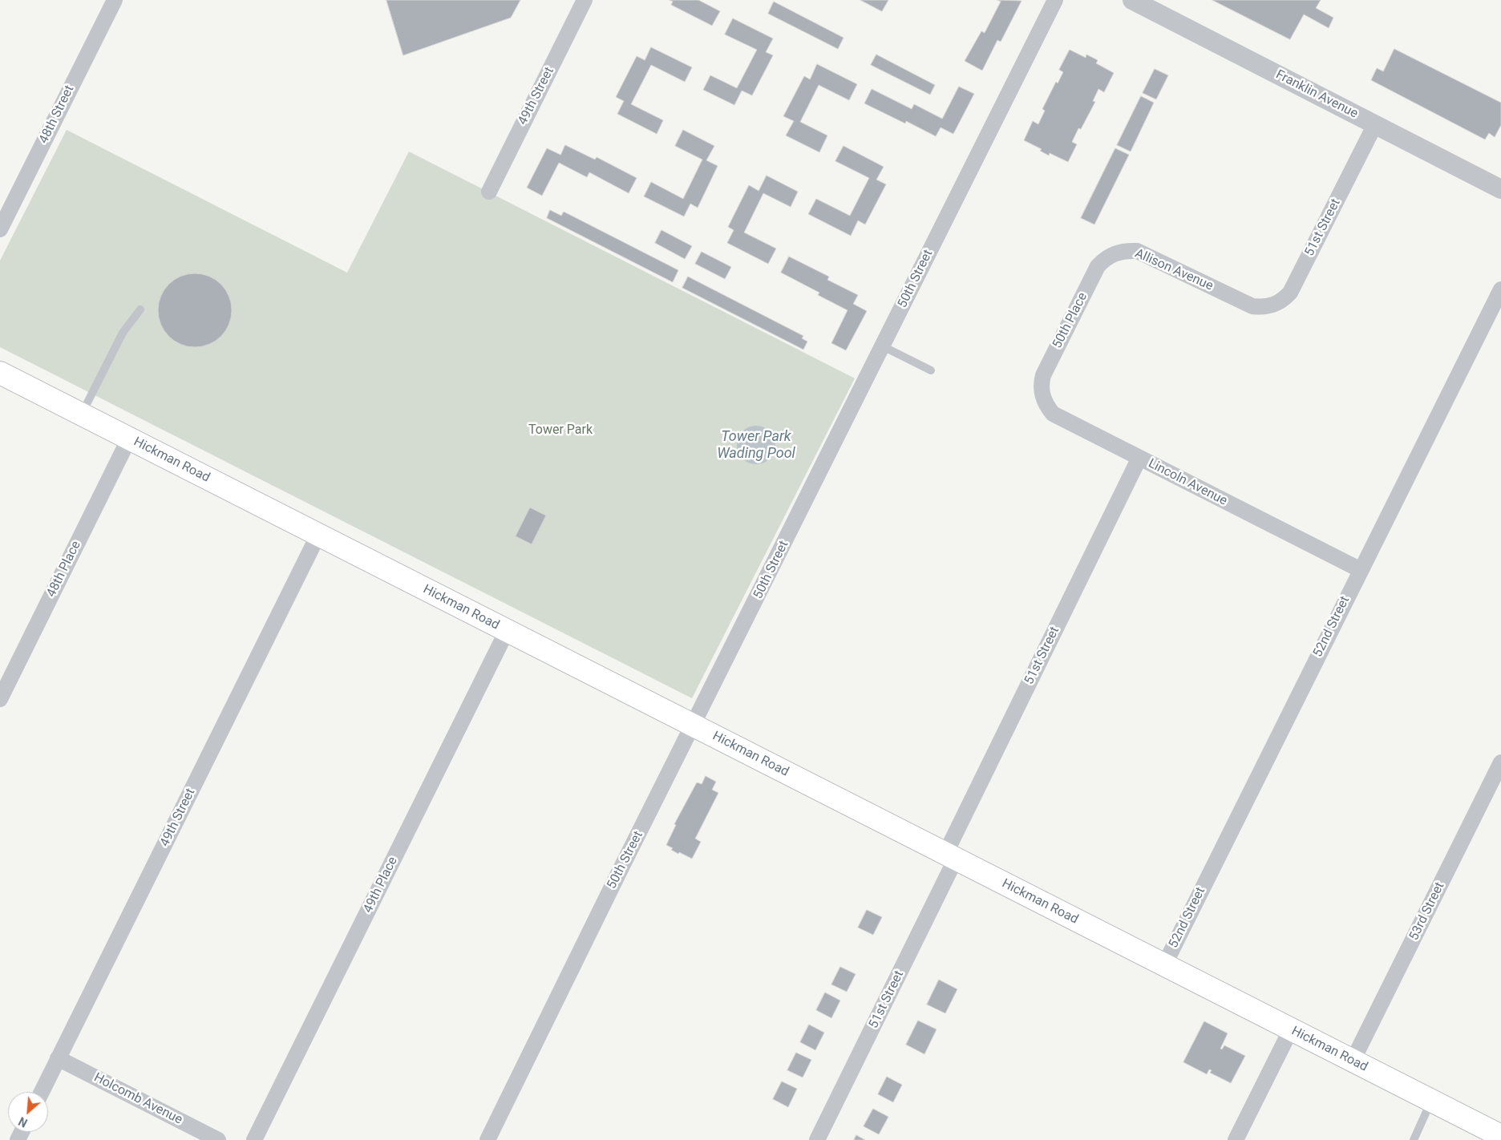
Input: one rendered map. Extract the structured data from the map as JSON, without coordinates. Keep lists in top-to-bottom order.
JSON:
{
  "streets": {
    "main road": ["Hickman Road"],
    "street": [
      "Franklin Avenue",
      "49th Street",
      "48th Street",
      "51st Street",
      "Allison Avenue",
      "50th Street",
      "50th Place",
      "Lincoln Avenue",
      "48th Place",
      "52nd Street",
      "49th Place",
      "53rd Street",
      "Holcomb Avenue"
    ]
  },
  "crossings": [
    ["Franklin Avenue", "51st Street"],
    ["49th Street", "Hickman Road"],
    ["49th Street", "Holcomb Avenue"],
    ["51st Street", "Allison Avenue"],
    ["51st Street", "Hickman Road"],
    ["51st Street", "Lincoln Avenue"],
    ["Allison Avenue", "50th Place"],
    ["50th Street", "Hickman Road"],
    ["50th Place", "Lincoln Avenue"],
    ["Hickman Road", "48th Place"],
    ["Hickman Road", "52nd Street"],
    ["Hickman Road", "49th Place"],
    ["Hickman Road", "53rd Street"],
    ["Lincoln Avenue", "52nd Street"]
  ],
  "water": ["Tower Park Wading Pool"],
  "parks": ["Tower Park"],
  "north": "bottom left"
}
